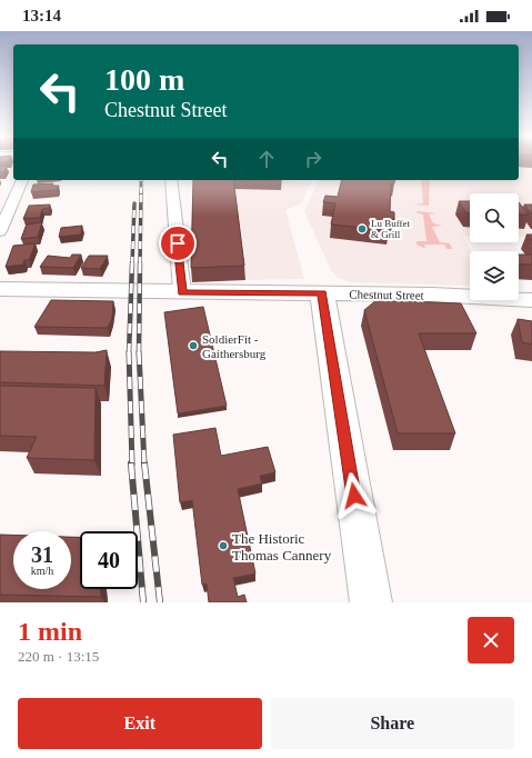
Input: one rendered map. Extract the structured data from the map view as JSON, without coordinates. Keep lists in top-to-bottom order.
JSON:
{
  "streets": {
    "street": ["Chestnut Street"]
  },
  "places": ["Lu Buffet & Grill", "SoldierFit - Gaithersburg", "The Historic Thomas Cannery"],
  "page": {
    "status": "13:14",
    "turn": ["100 m", "Chestnut Street"],
    "speed": "31 km/h",
    "limit": "40",
    "heading": ["1 min", "220 m · 13:15"],
    "buttons": ["Exit", "Share"]
  }
}
